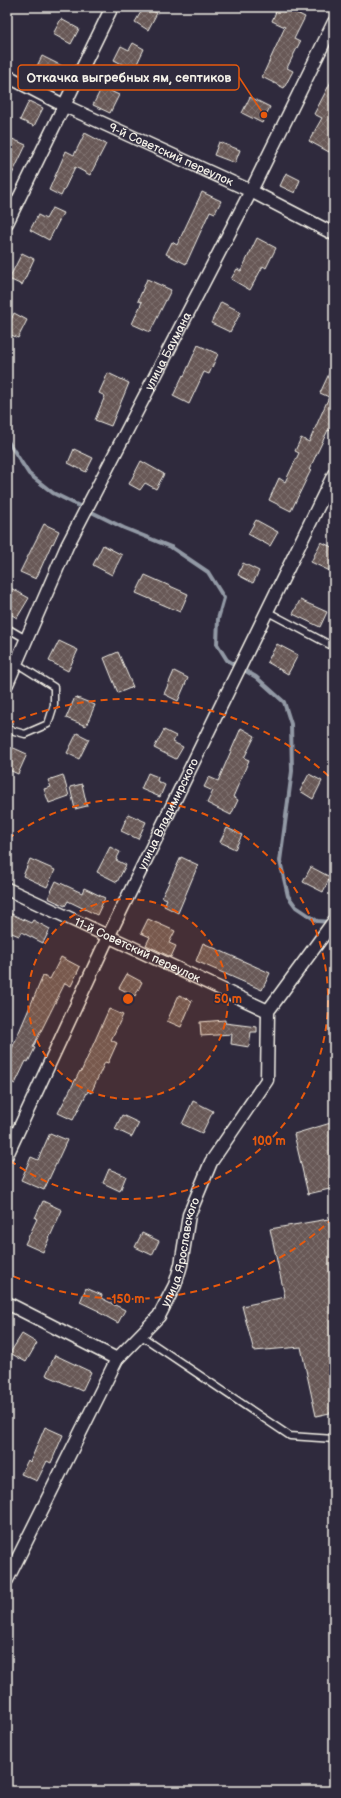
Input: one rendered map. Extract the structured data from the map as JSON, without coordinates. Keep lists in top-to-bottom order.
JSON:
{
  "streets": {
    "street": [
      "9-й Советский переулок",
      "улица Баумана",
      "улица Владимирского",
      "11-й Советский переулок",
      "улица Ярославского"
    ]
  },
  "crossings": [
    ["9-й Советский переулок", "улица Баумана"],
    ["улица Владимирского", "11-й Советский переулок"],
    ["11-й Советский переулок", "улица Ярославского"]
  ],
  "places": ["Откачка выгребных ям, септиков"],
  "rings": ["50 m", "100 m", "150 m"]
}
